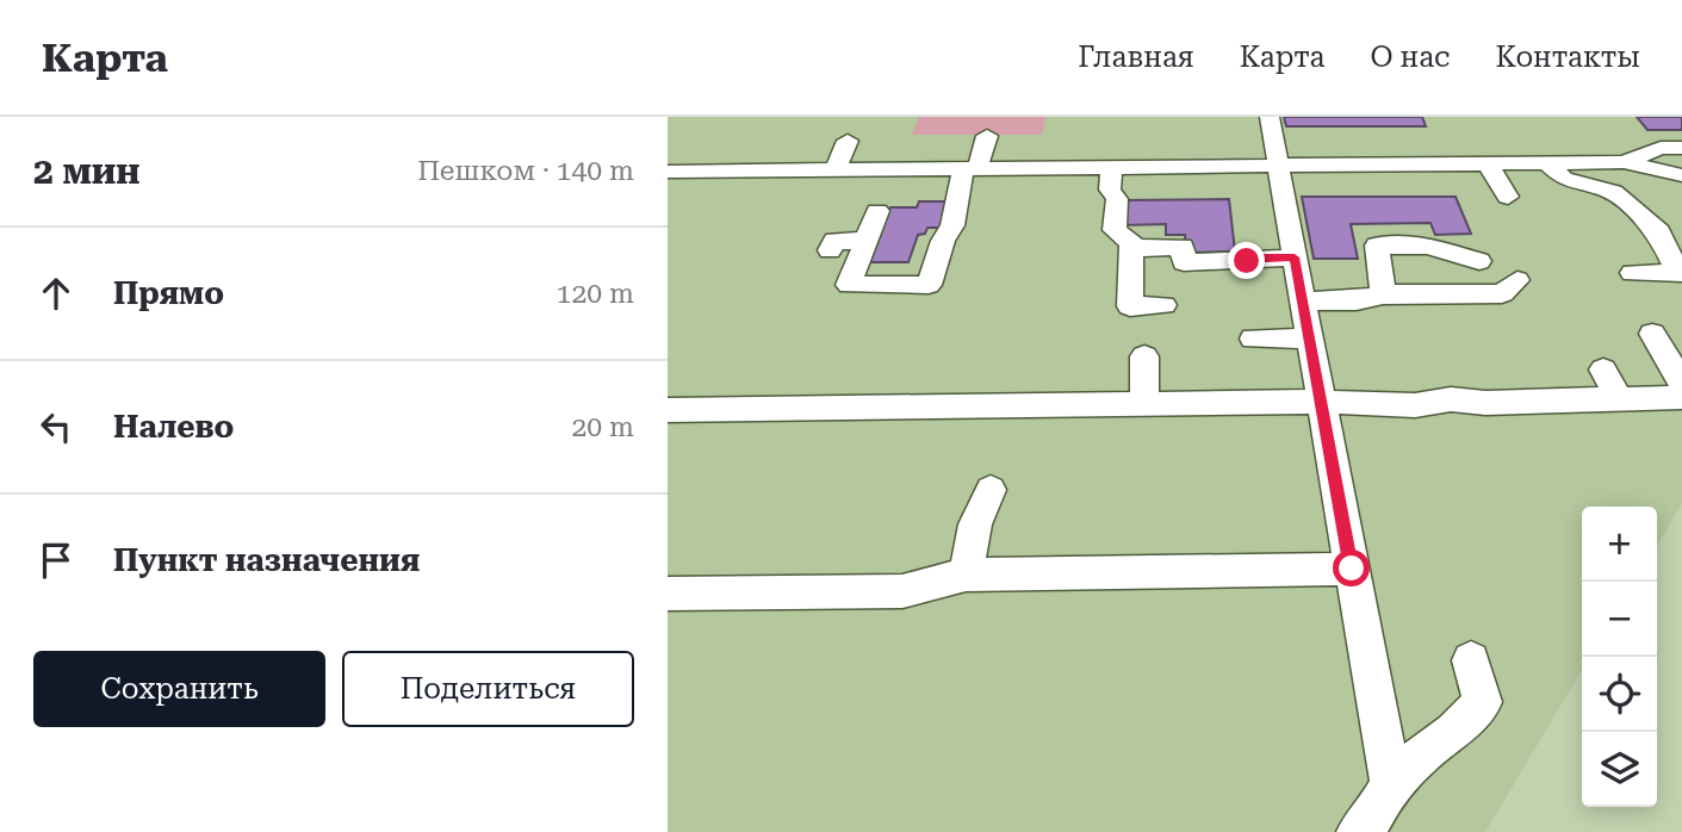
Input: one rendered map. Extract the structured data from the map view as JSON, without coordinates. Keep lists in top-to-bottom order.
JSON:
{
  "page": {
    "header": "Карта",
    "nav": [
      "Главная",
      "Карта",
      "О нас",
      "Контакты"
    ],
    "heading": ["2 мин", "Пешком · 140 m"],
    "list": [
      ["Прямо", "120 m"],
      ["Налево", "20 m"],
      "Пункт назначения"
    ],
    "map_buttons": ["+", "−"],
    "buttons": ["Сохранить", "Поделиться"]
  }
}
